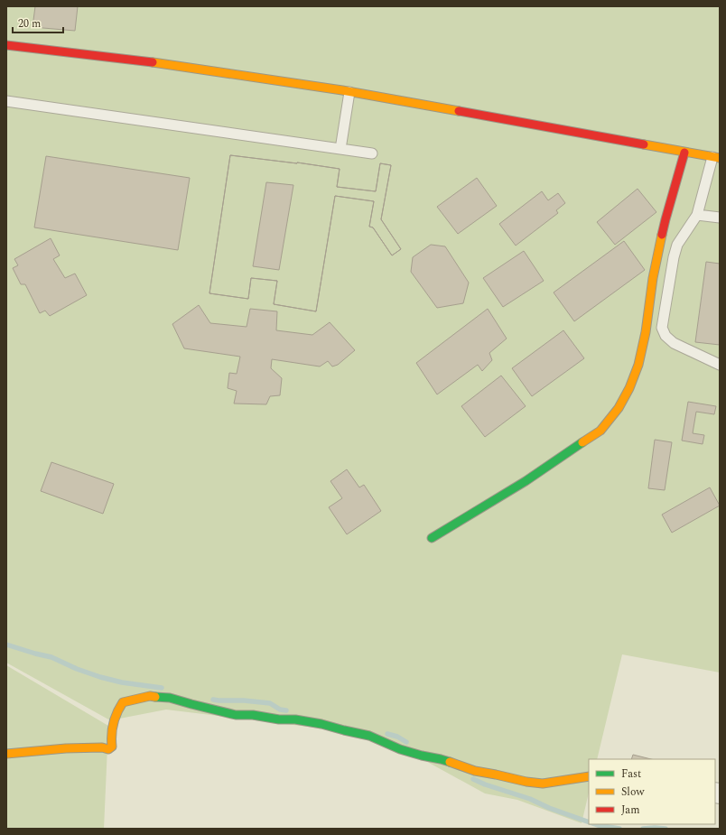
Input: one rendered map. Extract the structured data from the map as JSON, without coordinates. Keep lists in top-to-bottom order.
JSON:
{
  "legend": ["Fast", "Slow", "Jam"],
  "scale_bar": "20 m"
}
